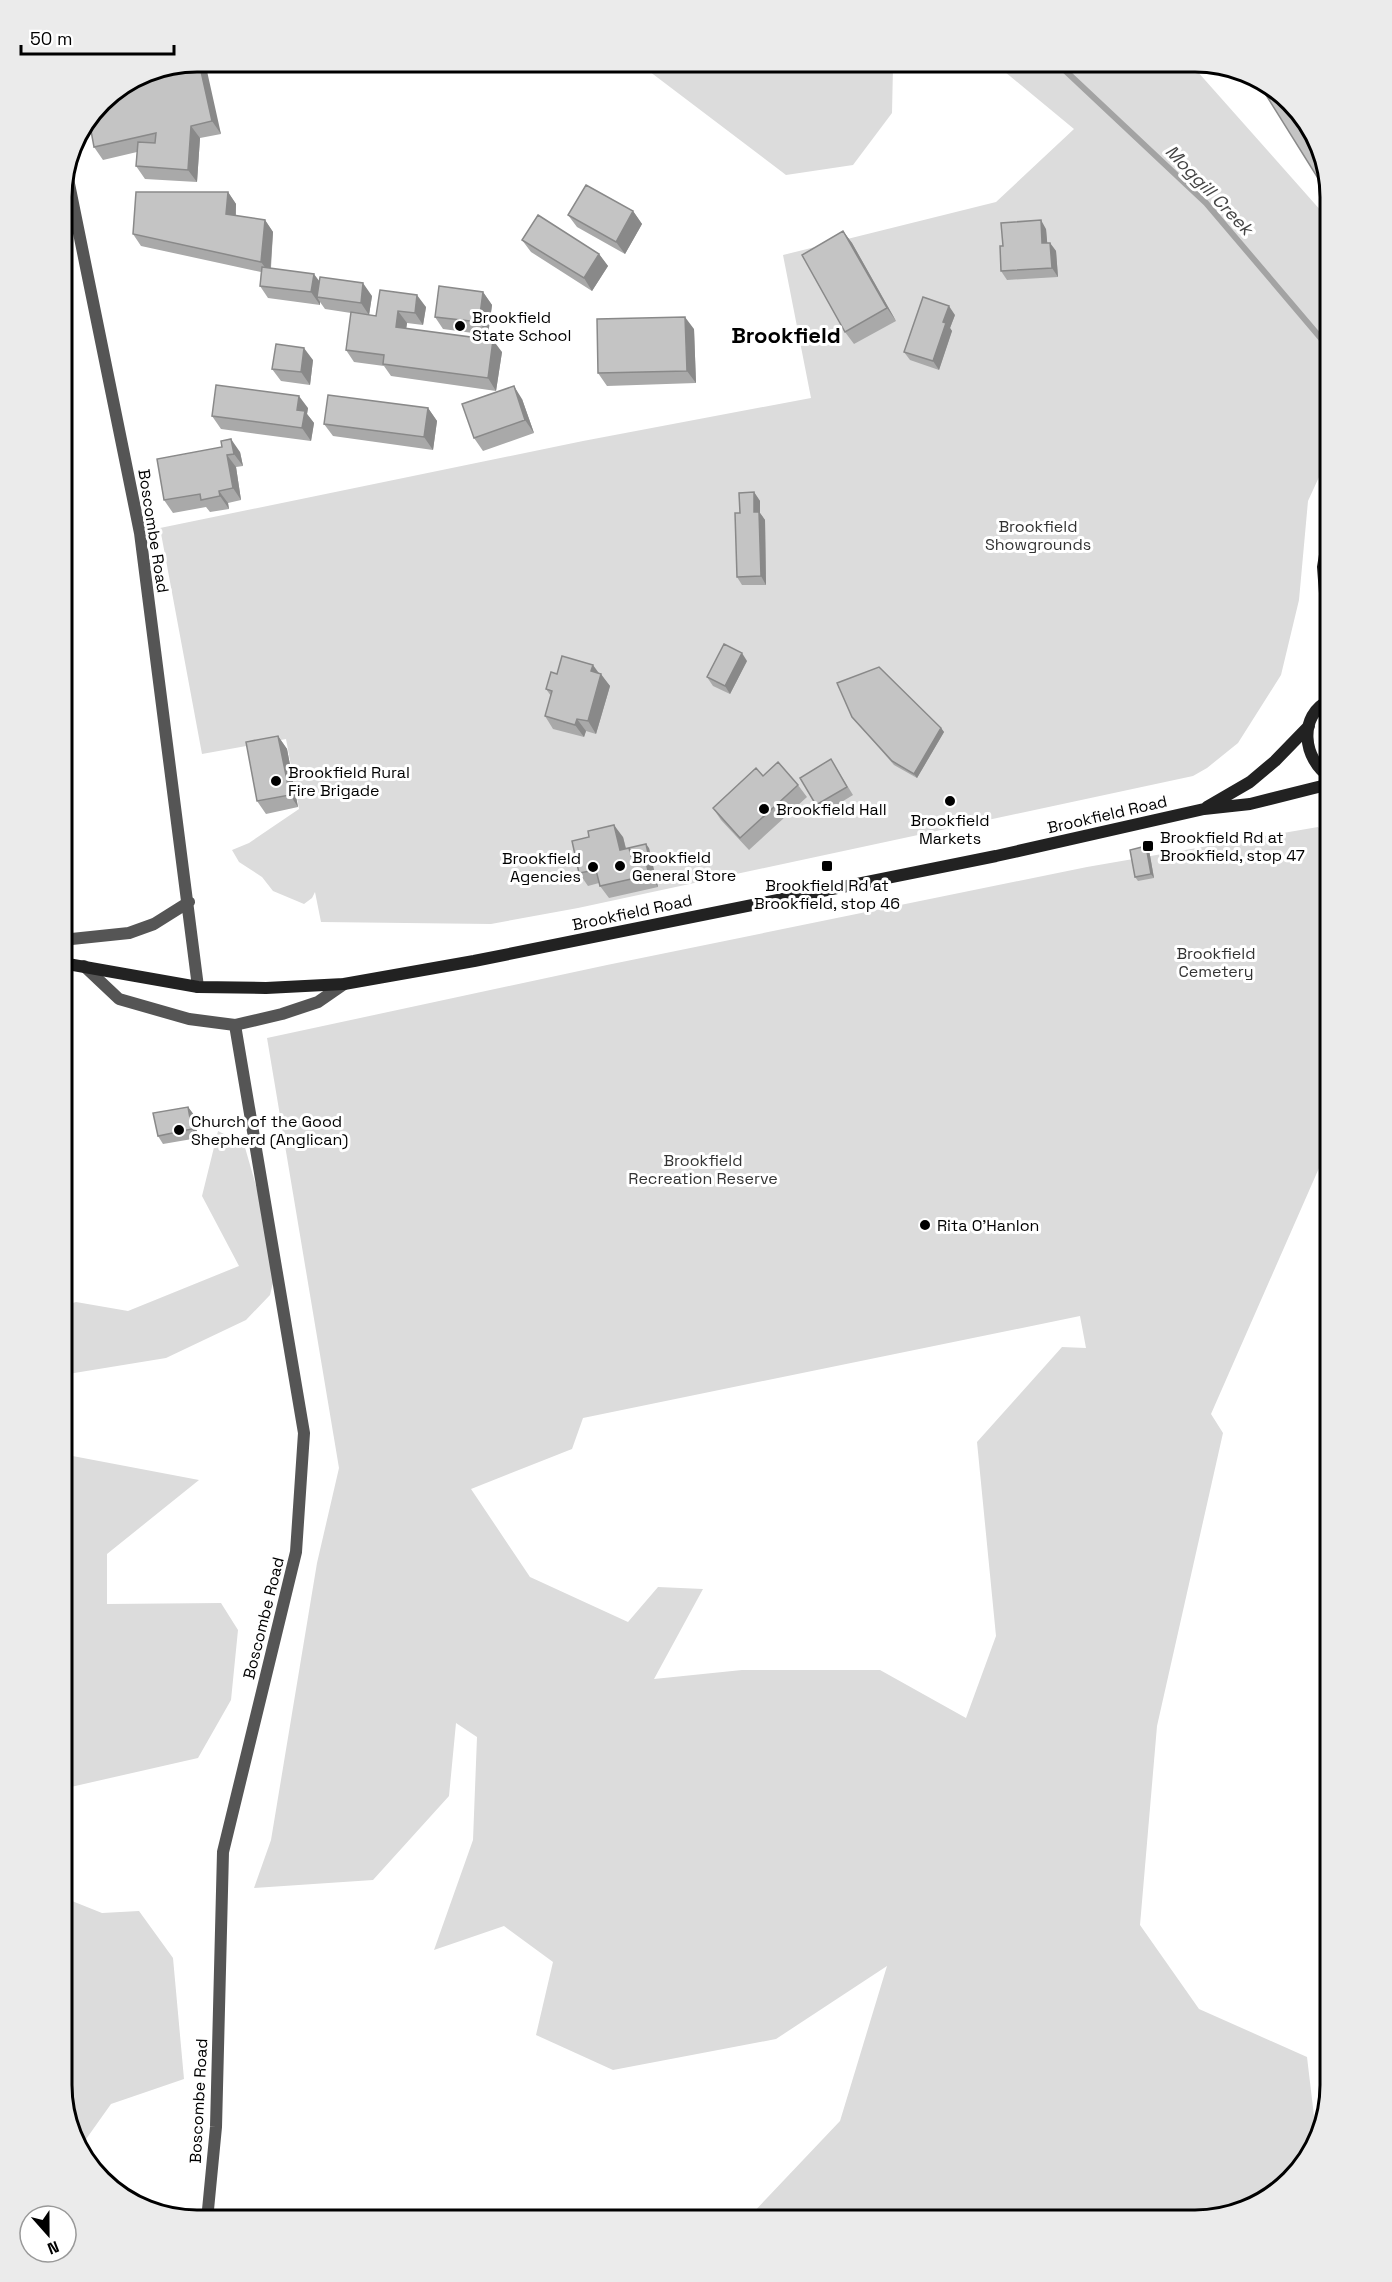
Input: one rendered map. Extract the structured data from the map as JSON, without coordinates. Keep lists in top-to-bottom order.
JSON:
{
  "streets": {
    "main road": ["Brookfield Road"],
    "street": ["Boscombe Road"]
  },
  "crossings": [
    ["Boscombe Road", "Brookfield Road"]
  ],
  "districts": ["Brookfield"],
  "water": ["Moggill Creek"],
  "parks": ["Brookfield Showgrounds", "Brookfield Cemetery", "Brookfield Recreation Reserve"],
  "places": {
    "other": [
      "Brookfield State School",
      "Brookfield Rural Fire Brigade",
      "Brookfield Markets",
      "Brookfield Hall",
      "Brookfield General Store",
      "Brookfield Agencies",
      "Church of the Good Shepherd (Anglican)",
      "Rita O'Hanlon"
    ],
    "transit": ["Brookfield Rd at Brookfield, stop 47", "Brookfield Rd at Brookfield, stop 46"]
  },
  "scale_bar": "50 m",
  "north": "bottom"
}
